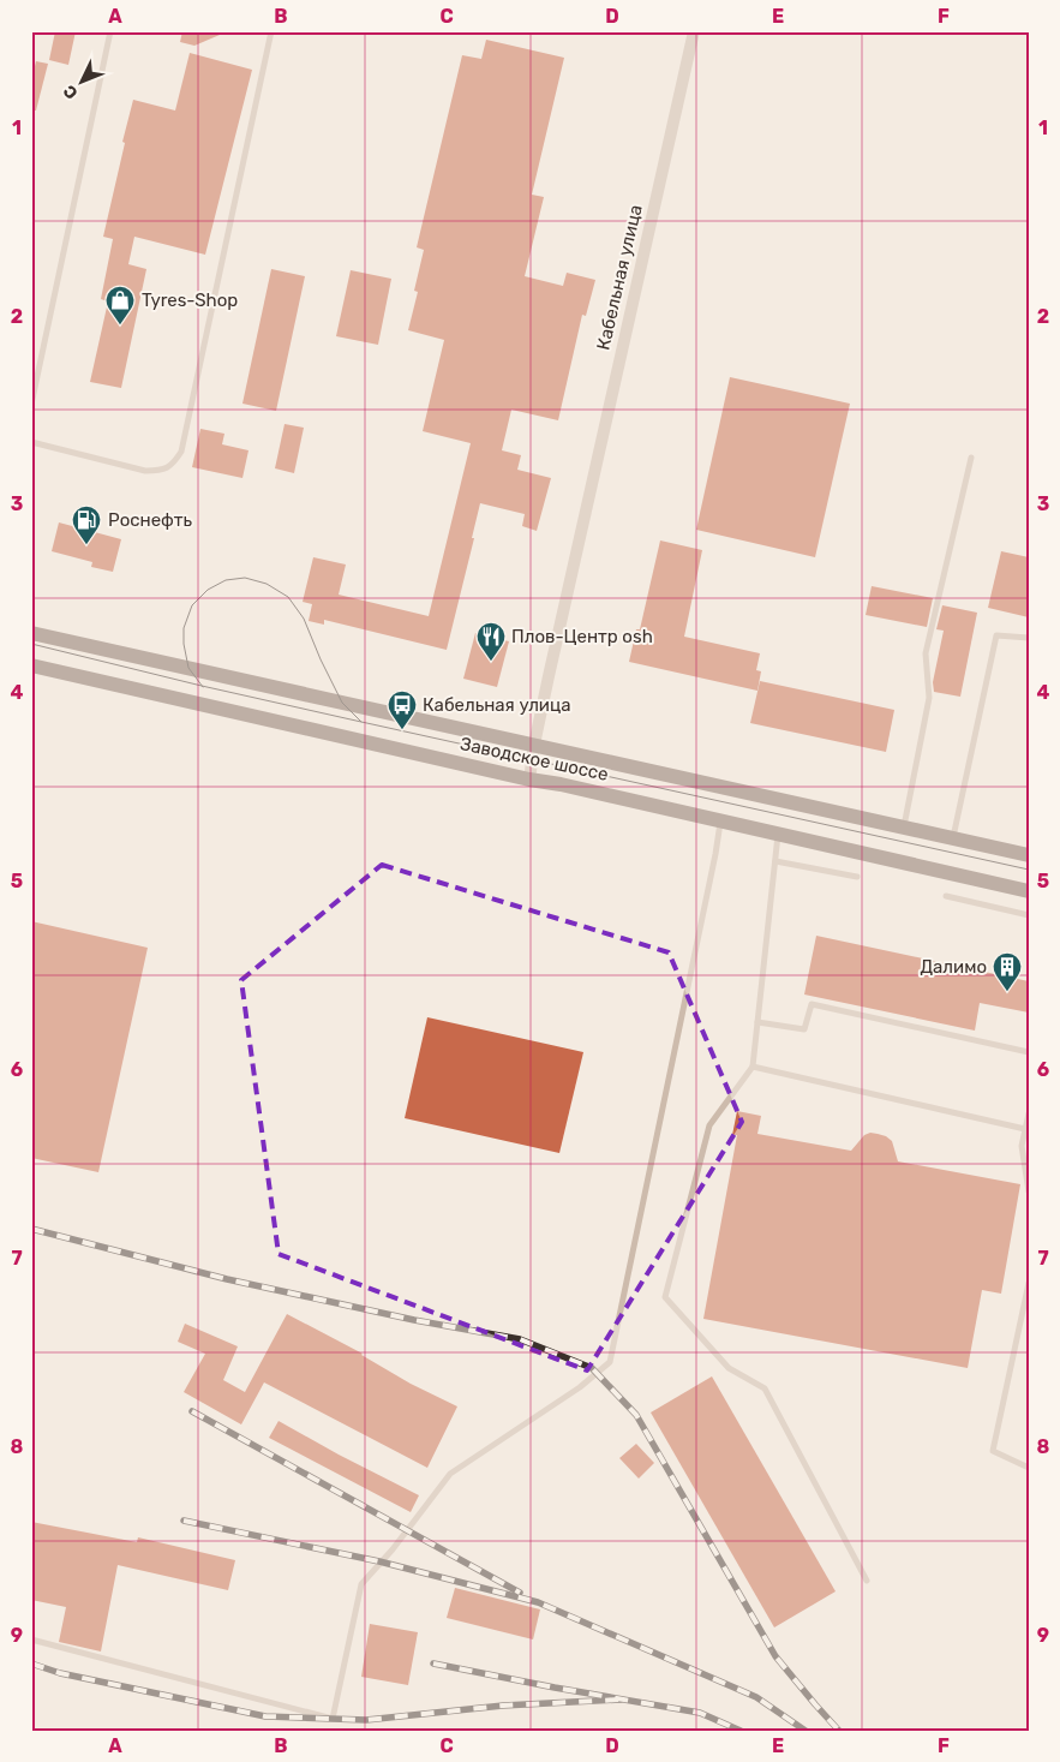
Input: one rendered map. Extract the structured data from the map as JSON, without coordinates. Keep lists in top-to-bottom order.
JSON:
{
  "streets": {
    "main road": ["Заводское шоссе"],
    "street": ["Кабельная улица"]
  },
  "crossings": [
    ["Кабельная улица", "Заводское шоссе"]
  ],
  "places": {
    "shop": ["Tyres-Shop"],
    "fuel station": ["Роснефть"],
    "restaurant": ["Плов-Центр osh"],
    "bus stop": ["Кабельная улица"],
    "building": ["Далимо"]
  },
  "north": "bottom left",
  "grid": {
    "columns": [
      "A",
      "B",
      "C",
      "D",
      "E",
      "F"
    ],
    "rows": [
      "1",
      "2",
      "3",
      "4",
      "5",
      "6",
      "7",
      "8",
      "9"
    ]
  }
}
